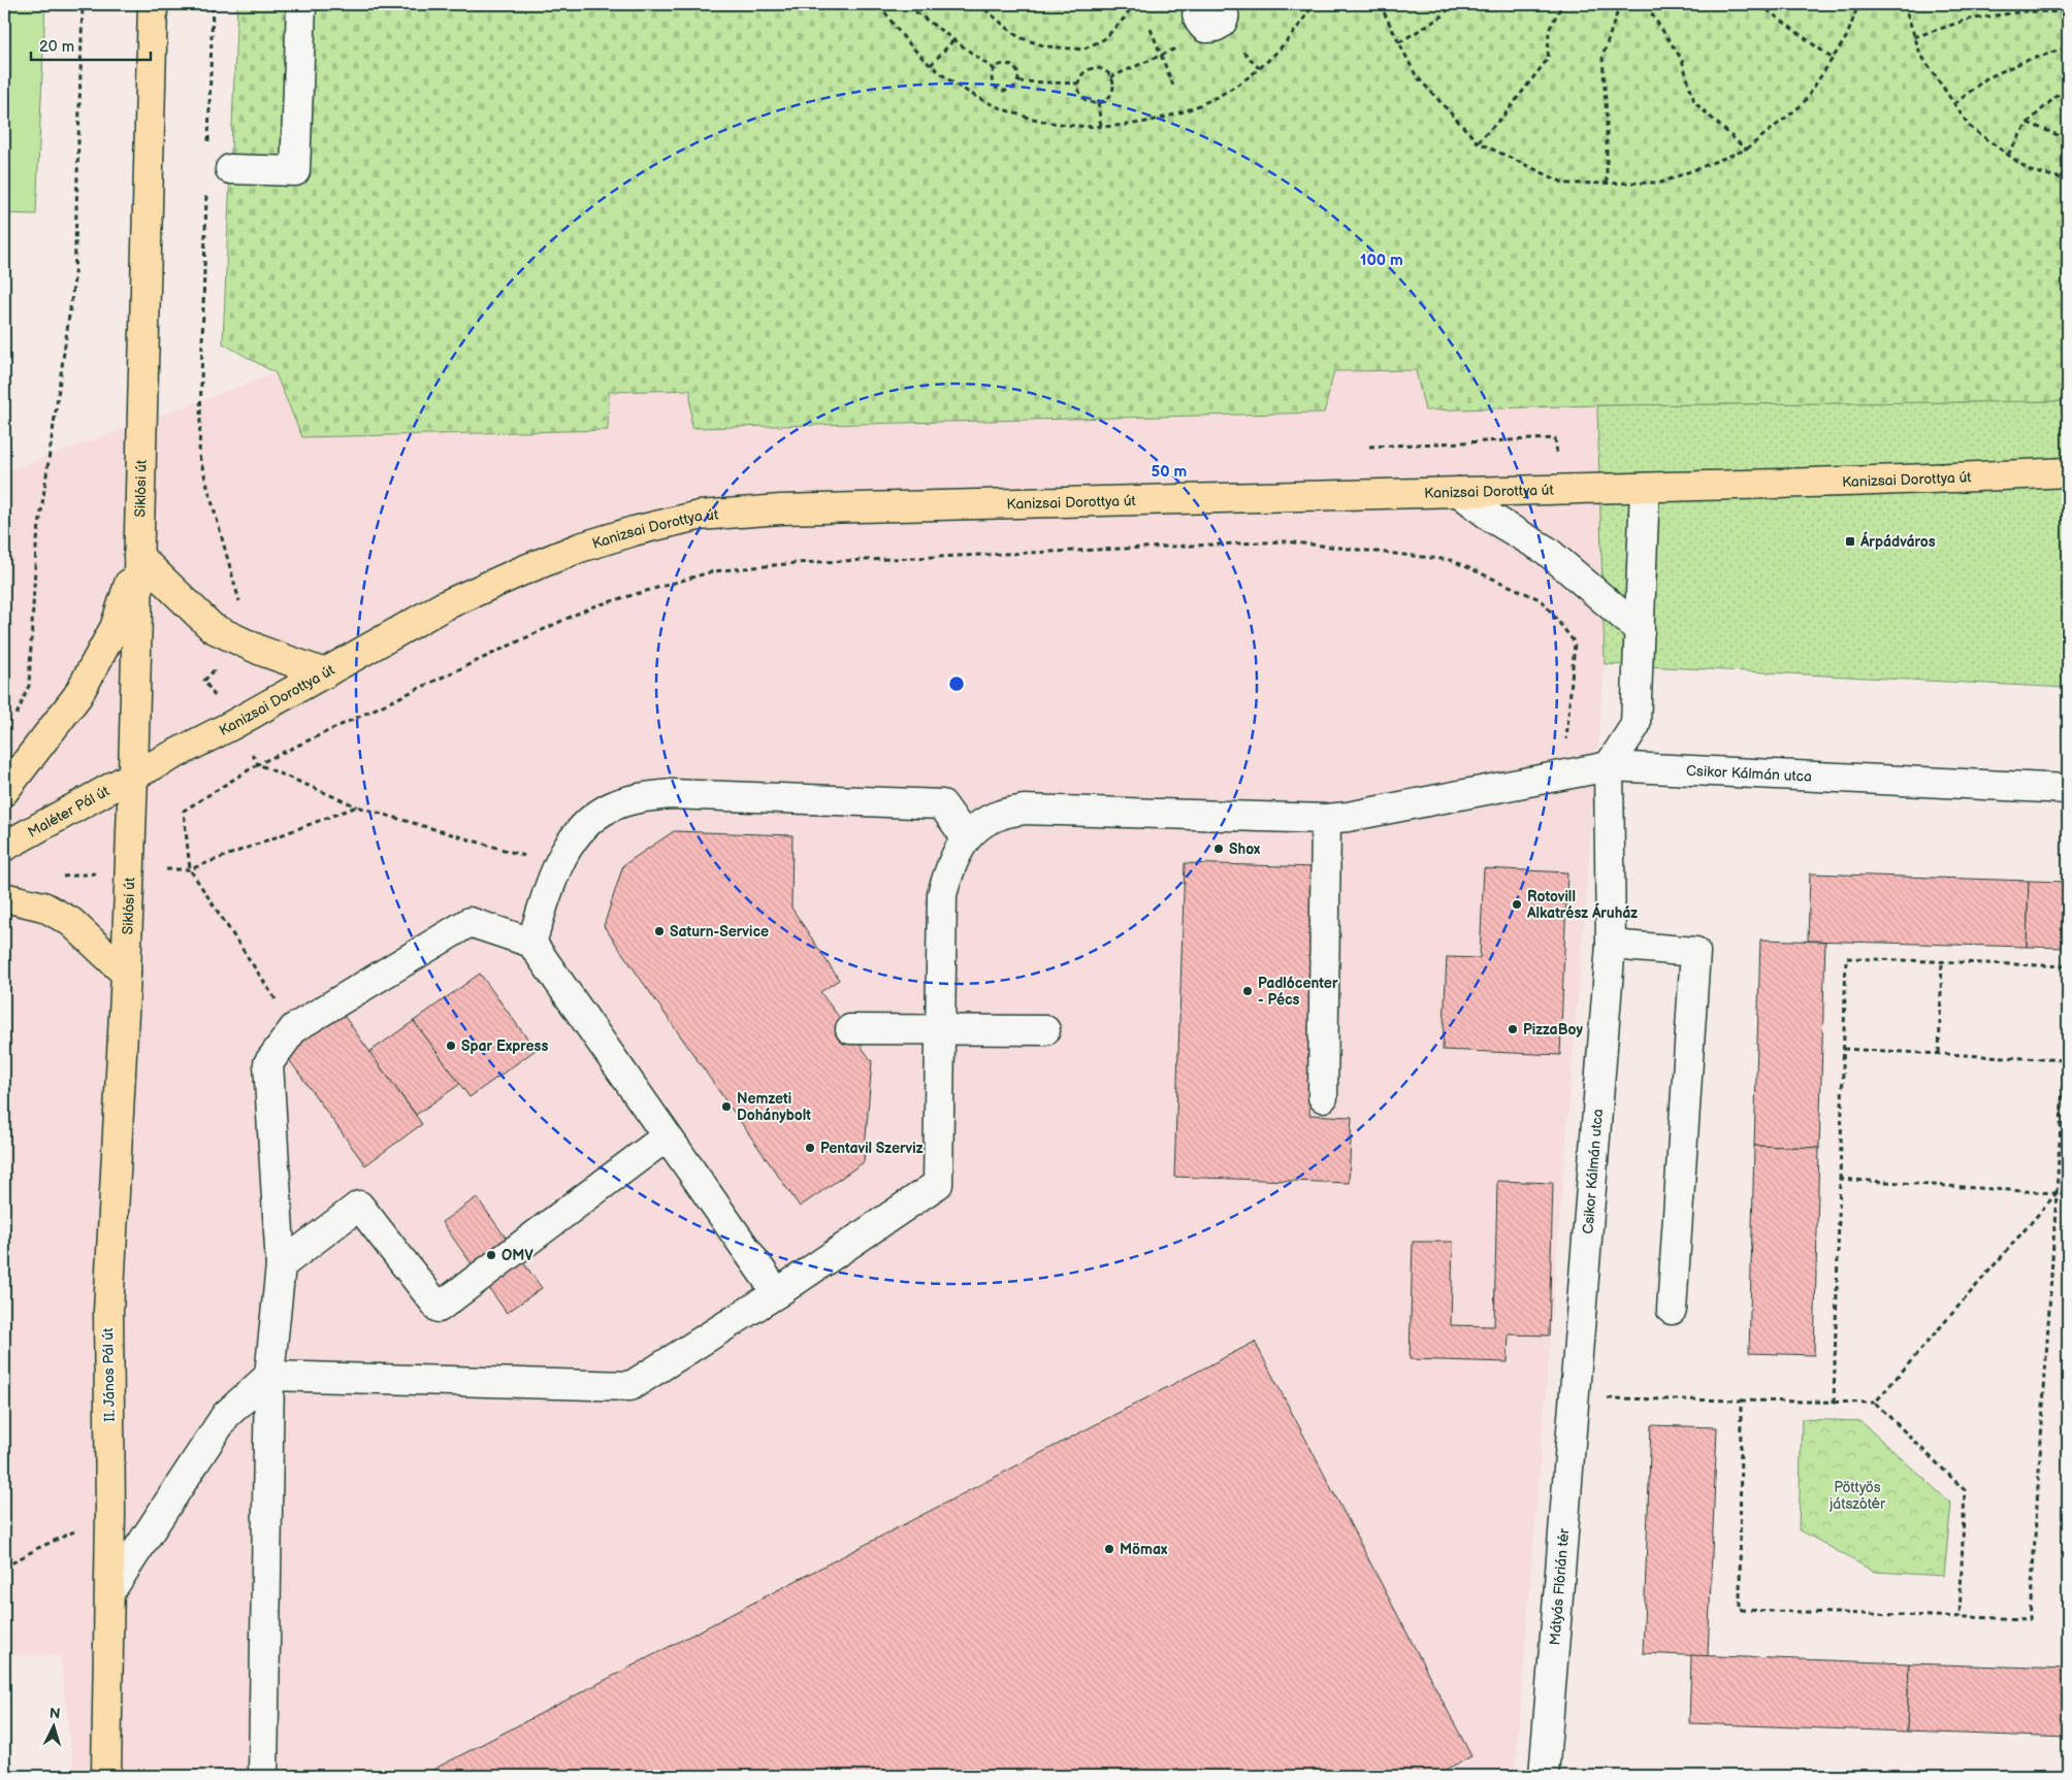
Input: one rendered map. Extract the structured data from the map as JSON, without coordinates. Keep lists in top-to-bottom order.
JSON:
{
  "streets": {
    "main road": [
      "Kanizsai Dorottya út",
      "Siklósi út",
      "Maléter Pál út",
      "II. János Pál út"
    ],
    "street": ["Csikor Kálmán utca", "Mátyás Flórián tér"]
  },
  "crossings": [
    ["Kanizsai Dorottya út", "Siklósi út"],
    ["Kanizsai Dorottya út", "Maléter Pál út"],
    ["Siklósi út", "Maléter Pál út"],
    ["Siklósi út", "II. János Pál út"],
    ["Csikor Kálmán utca", "Mátyás Flórián tér"]
  ],
  "parks": ["Pöttyös játszótér"],
  "places": {
    "transit": ["Árpádváros"],
    "other": [
      "Shox",
      "Rotovill Alkatrész Áruház",
      "Saturn-Service",
      "Padlócenter - Pécs",
      "PizzaBoy",
      "Spar Express",
      "Nemzeti Dohánybolt",
      "Pentavil Szerviz",
      "OMV",
      "Mömax"
    ]
  },
  "scale_bar": "20 m",
  "north": "top",
  "rings": ["100 m", "50 m"]
}
